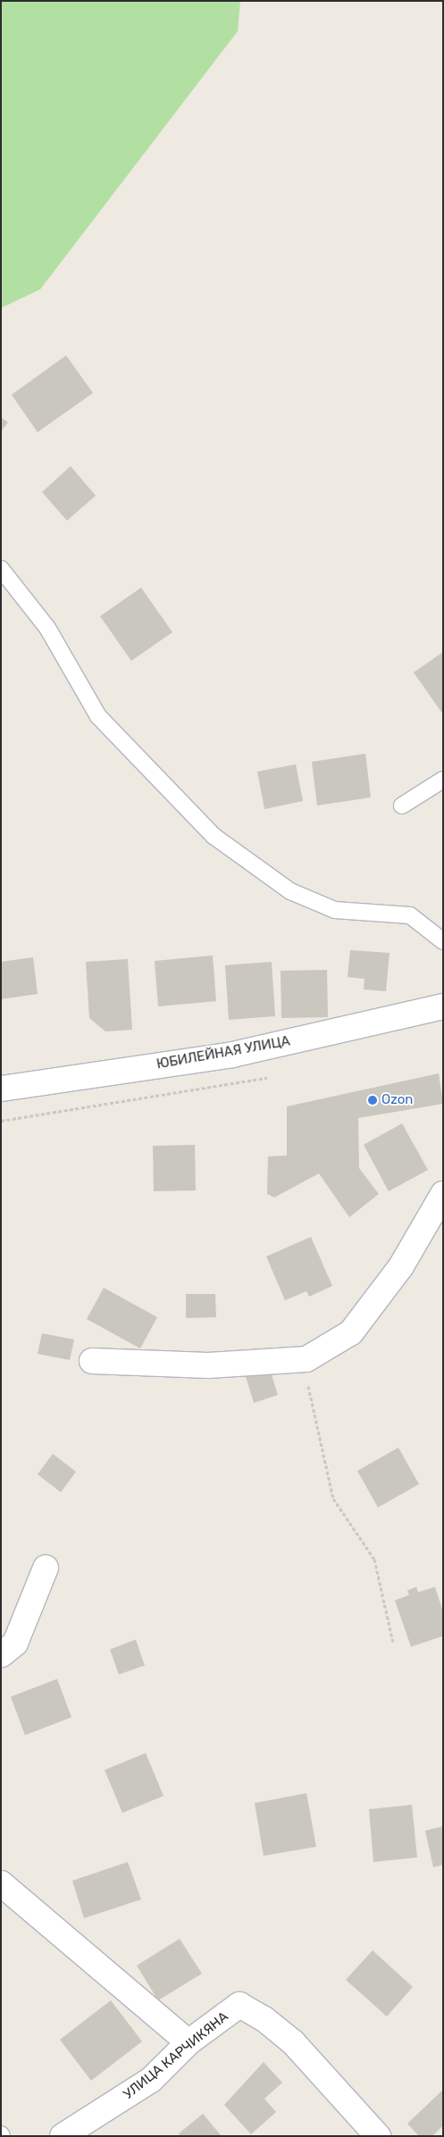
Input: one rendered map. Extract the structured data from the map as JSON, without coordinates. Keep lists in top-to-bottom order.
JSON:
{
  "streets": {
    "street": ["ЮБИЛЕЙНАЯ УЛИЦА", "УЛИЦА КАРЧИКЯНА"]
  },
  "places": ["Ozon"]
}
